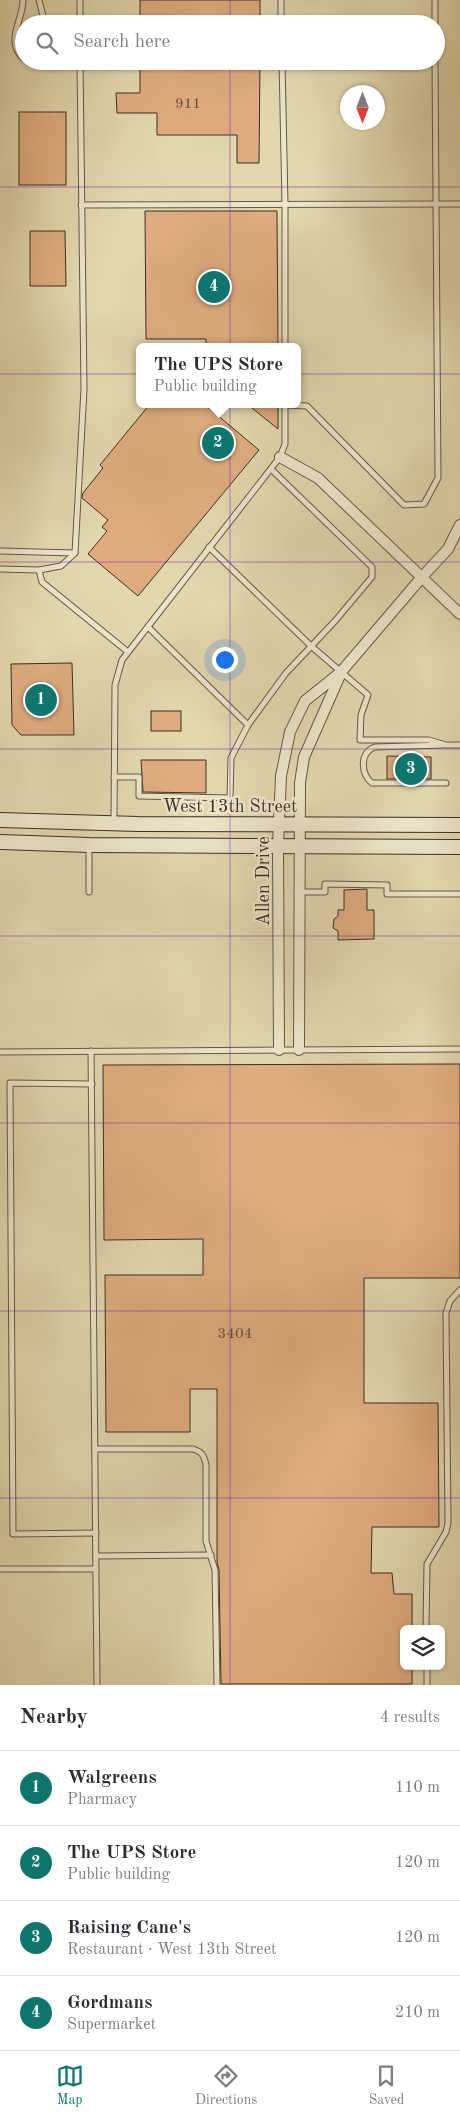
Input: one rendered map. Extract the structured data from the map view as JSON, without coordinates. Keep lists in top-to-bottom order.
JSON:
{
  "streets": {
    "main road": ["West 13th Street"],
    "street": ["Allen Drive"]
  },
  "crossings": [
    ["West 13th Street", "Allen Drive"]
  ],
  "house_numbers": ["911", "3404"],
  "north": "bottom",
  "page": {
    "search": "Search here",
    "pins": [
      "4",
      "2",
      "1",
      "3"
    ],
    "popup": ["The UPS Store", "Public building"],
    "heading": ["Nearby", "4 results"],
    "list": [
      {
        "mark": "1",
        "name": "Walgreens",
        "note": "Pharmacy",
        "value": "110 m"
      },
      {
        "mark": "2",
        "name": "The UPS Store",
        "note": "Public building",
        "value": "120 m"
      },
      {
        "mark": "3",
        "name": "Raising Cane's",
        "note": "Restaurant · West 13th Street",
        "value": "120 m"
      },
      {
        "mark": "4",
        "name": "Gordmans",
        "note": "Supermarket",
        "value": "210 m"
      }
    ],
    "nav": ["Map", "Directions", "Saved"]
  }
}
